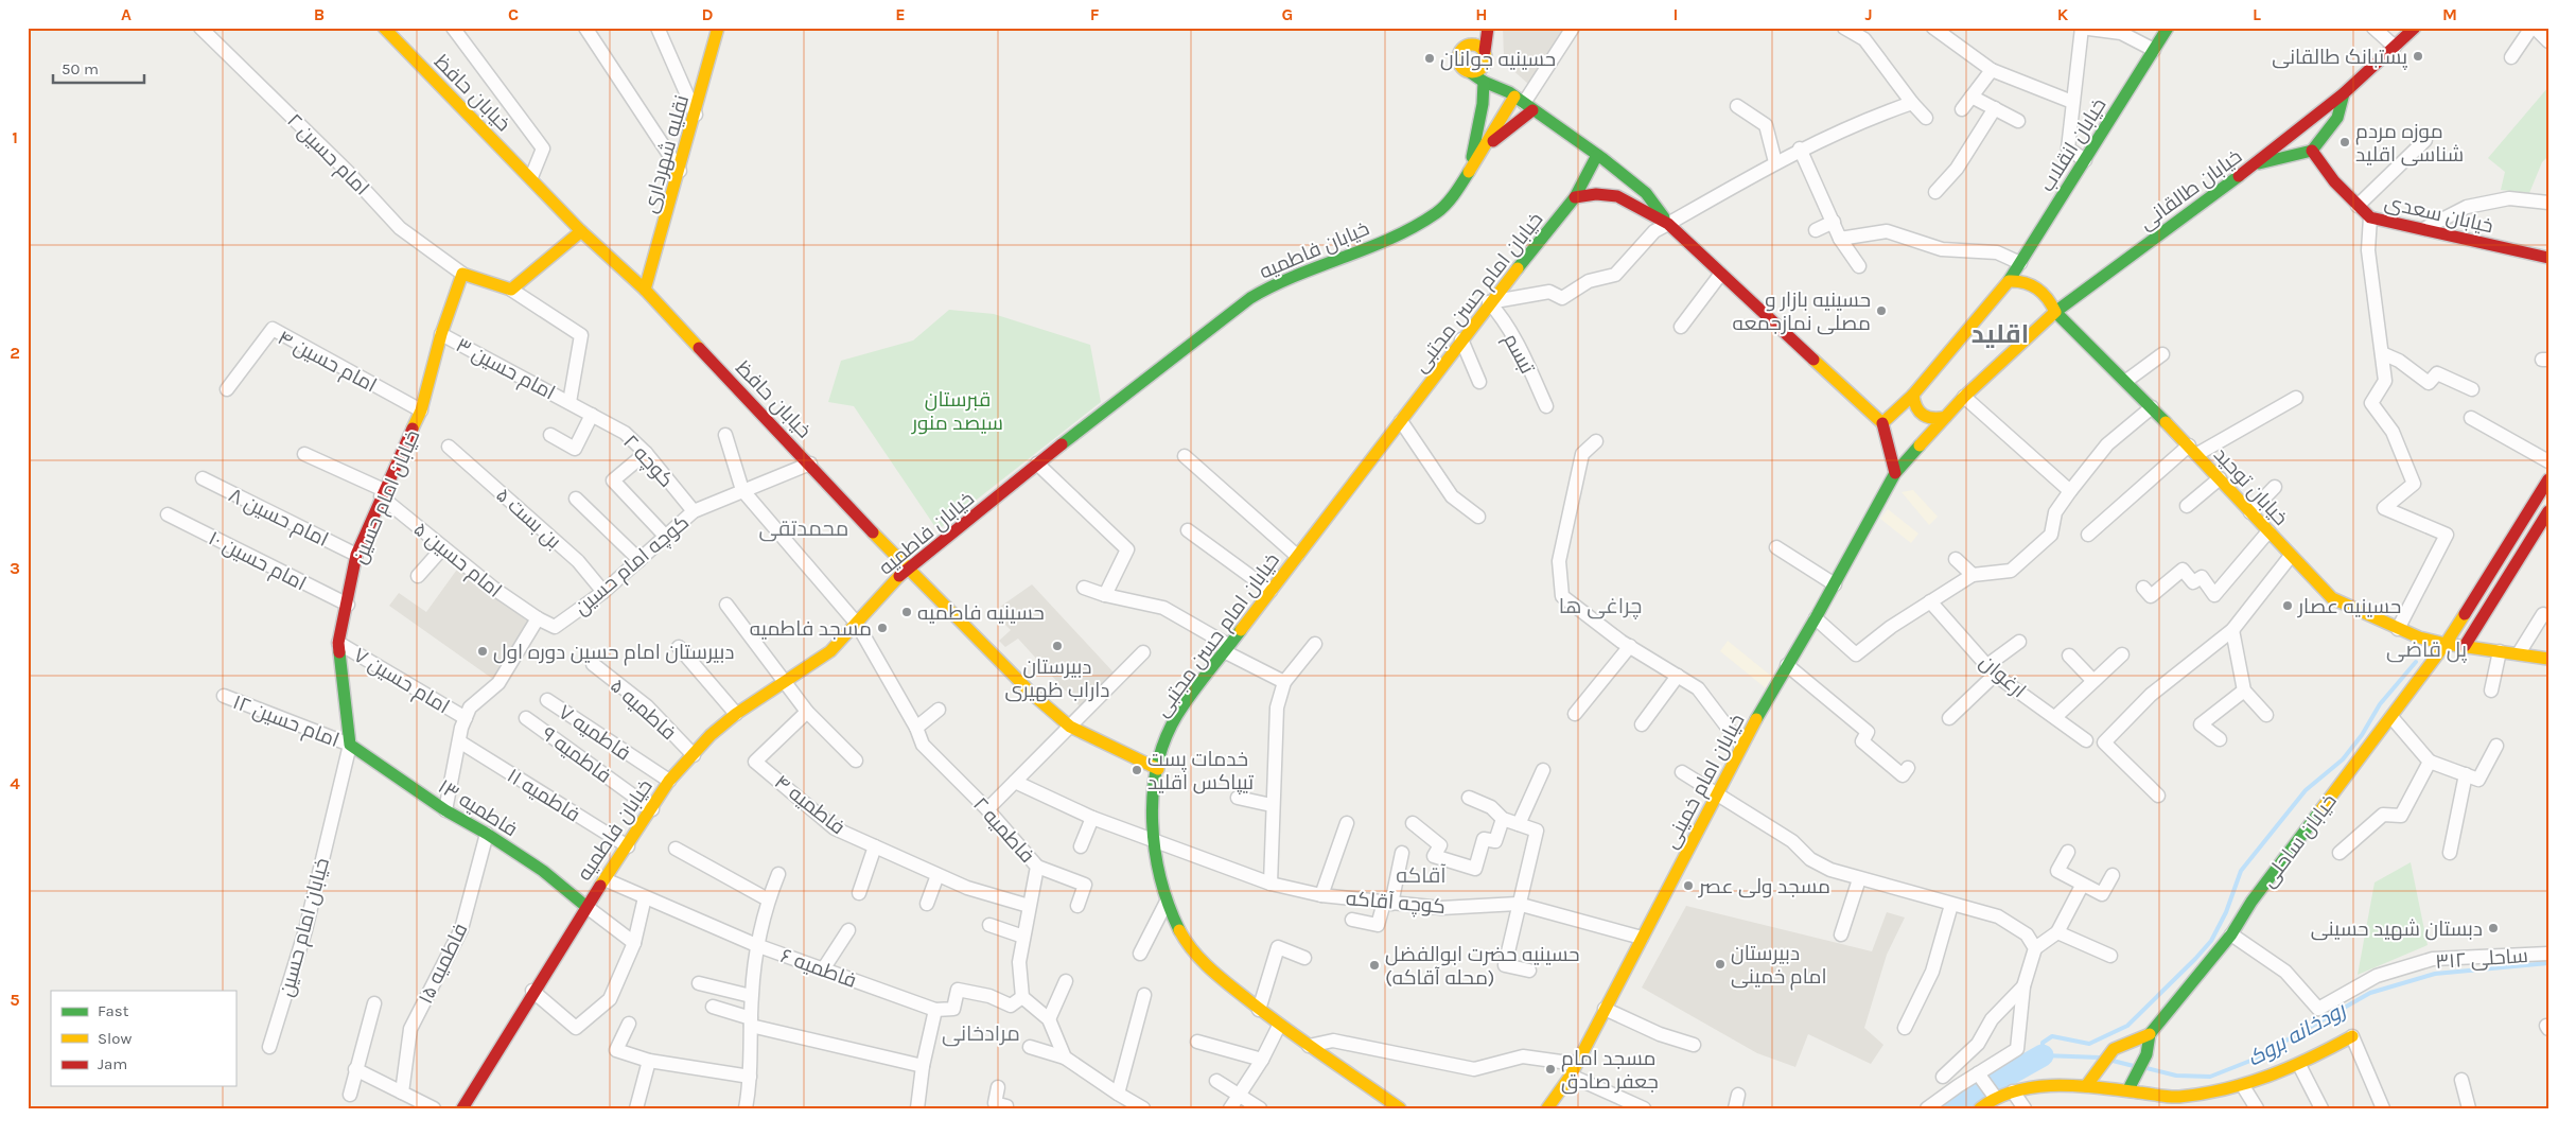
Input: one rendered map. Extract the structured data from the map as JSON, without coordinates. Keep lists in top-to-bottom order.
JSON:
{
  "streets": {
    "main road": [
      "خیابان حافظ",
      "خیابان انقلاب",
      "نقلیه شهرداری",
      "خیابان طالقانی",
      "خیابان سعدی",
      "خیابان فاطمیه",
      "خیابان امام حسن مجتبی",
      "خیابان توحید",
      "خیابان امام حسین",
      "خیابان امام خمینی",
      "فاطمیه ۱۳",
      "خیابان ساحلی"
    ],
    "street": [
      "امام حسین ۲",
      "تبسم",
      "امام حسین ۴",
      "امام حسین ۳",
      "کوچه ۲",
      "امام حسین ۸",
      "بن بست ۵",
      "امام حسین ۵",
      "امام حسین ۱۰",
      "کوچه امام حسین",
      "ارغوان",
      "امام حسین ۷",
      "فاطمیه ۵",
      "امام حسین ۱۲",
      "فاطمیه ۷",
      "فاطمیه ۹",
      "فاطمیه ۱۱",
      "فاطمیه ۴",
      "فاطمیه ۲",
      "کوچه آقاکه",
      "ساحلی ۳۱۲",
      "فاطمیه ۱۵",
      "فاطمیه ۶"
    ]
  },
  "crossings": [
    ["خیابان حافظ", "نقلیه شهرداری"],
    ["خیابان حافظ", "خیابان فاطمیه"],
    ["خیابان حافظ", "خیابان امام حسن مجتبی"],
    ["خیابان حافظ", "کوچه امام حسین"],
    ["خیابان انقلاب", "خیابان توحید"],
    ["امام حسین ۲", "خیابان امام حسین"],
    ["خیابان طالقانی", "خیابان توحید"],
    ["خیابان طالقانی", "خیابان امام خمینی"],
    ["خیابان فاطمیه", "فاطمیه ۵"],
    ["خیابان فاطمیه", "فاطمیه ۷"],
    ["خیابان فاطمیه", "فاطمیه ۹"],
    ["خیابان فاطمیه", "فاطمیه ۱۱"],
    ["خیابان فاطمیه", "فاطمیه ۱۳"],
    ["خیابان فاطمیه", "فاطمیه ۲"],
    ["خیابان فاطمیه", "فاطمیه ۶"],
    ["خیابان امام حسن مجتبی", "تبسم"],
    ["خیابان امام حسن مجتبی", "کوچه آقاکه"],
    ["امام حسین ۴", "خیابان امام حسین"],
    ["امام حسین ۳", "کوچه ۲"],
    ["امام حسین ۳", "خیابان امام حسین"],
    ["کوچه ۲", "کوچه امام حسین"],
    ["خیابان توحید", "خیابان ساحلی"],
    ["خیابان امام حسین", "امام حسین ۸"],
    ["خیابان امام حسین", "امام حسین ۵"],
    ["خیابان امام حسین", "امام حسین ۱۰"],
    ["خیابان امام حسین", "امام حسین ۷"],
    ["خیابان امام حسین", "امام حسین ۱۲"],
    ["خیابان امام حسین", "فاطمیه ۱۳"],
    ["بن بست ۵", "کوچه امام حسین"],
    ["امام حسین ۵", "کوچه امام حسین"],
    ["کوچه امام حسین", "فاطمیه ۲"],
    ["امام حسین ۱۲", "فاطمیه ۱۳"],
    ["خیابان امام خمینی", "کوچه آقاکه"],
    ["فاطمیه ۴", "فاطمیه ۲"],
    ["فاطمیه ۱۳", "فاطمیه ۱۵"],
    ["خیابان ساحلی", "ساحلی ۳۱۲"]
  ],
  "districts": [
    "اقلید",
    "محمدتقی",
    "چراغی ها",
    "پل قاضی",
    "آقاکه",
    "مرادخانی"
  ],
  "water": ["رودخانه بروک"],
  "parks": ["قبرستان سیصد منور"],
  "places": [
    "پستبانک طالقانی",
    "حسینیه جوانان",
    "موزه مردم شناسی اقلید",
    "حسینیه بازار و مصلی نمازجمعه",
    "حسینیه عصار",
    "حسینیه فاطمیه",
    "مسجد فاطمیه",
    "دبیرستان داراب ظهیری",
    "دبیرستان امام حسین دوره اول",
    "خدمات پست تیپاکس اقلید",
    "مسجد ولی عصر",
    "دبستان شهید حسینی",
    "دبیرستان امام خمینی",
    "حسینیه حضرت ابوالفضل (محله آقاکه)",
    "مسجد امام جعفر صادق"
  ],
  "legend": ["Fast", "Slow", "Jam"],
  "scale_bar": "50 m",
  "grid": {
    "columns": [
      "A",
      "B",
      "C",
      "D",
      "E",
      "F",
      "G",
      "H",
      "I",
      "J",
      "K",
      "L",
      "M"
    ],
    "rows": [
      "1",
      "2",
      "3",
      "4",
      "5"
    ]
  }
}
